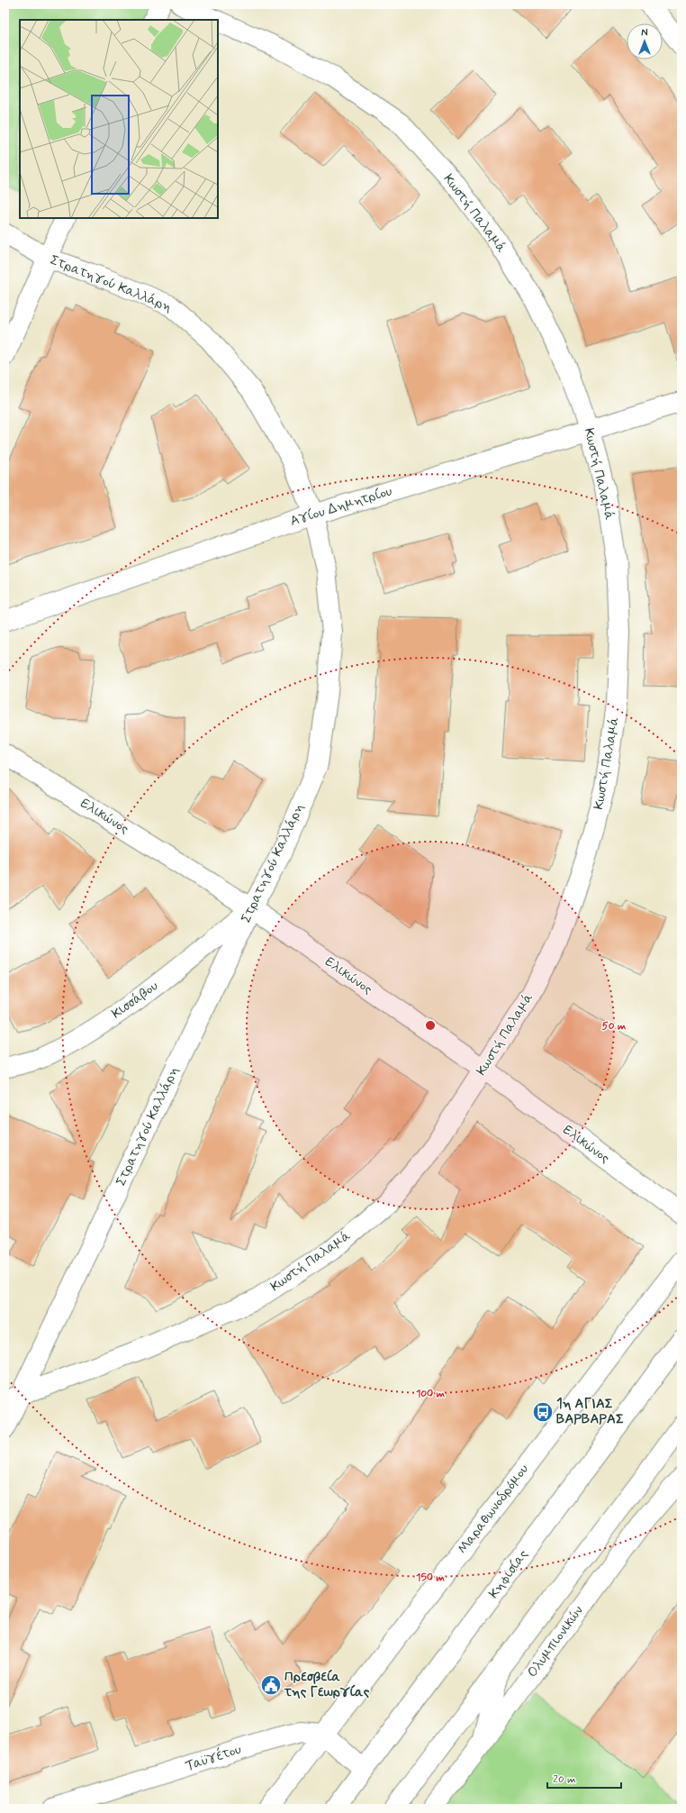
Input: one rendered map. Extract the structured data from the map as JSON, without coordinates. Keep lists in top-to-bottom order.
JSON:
{
  "streets": {
    "street": [
      "Κωστή Παλαμά",
      "Στρατηγού Καλλάρη",
      "Αγίου Δημητρίου",
      "Ελικώνος",
      "Κισσάβου",
      "Μαραθωνοδρόμου",
      "Κηφισίας",
      "Ολυμπιονικών",
      "Ταϋγέτου"
    ]
  },
  "crossings": [
    ["Κωστή Παλαμά", "Στρατηγού Καλλάρη"],
    ["Κωστή Παλαμά", "Αγίου Δημητρίου"],
    ["Κωστή Παλαμά", "Ελικώνος"],
    ["Στρατηγού Καλλάρη", "Αγίου Δημητρίου"],
    ["Στρατηγού Καλλάρη", "Ελικώνος"],
    ["Στρατηγού Καλλάρη", "Κισσάβου"],
    ["Ελικώνος", "Κισσάβου"],
    ["Μαραθωνοδρόμου", "Ταϋγέτου"]
  ],
  "places": {
    "bus stop": ["1η ΑΓΙΑΣ ΒΑΡΒΑΡΑΣ"],
    "public building": ["Πρεσβεία της Γεωργίας"]
  },
  "scale_bar": "20 m",
  "north": "top",
  "rings": ["50 m", "100 m", "150 m"]
}
